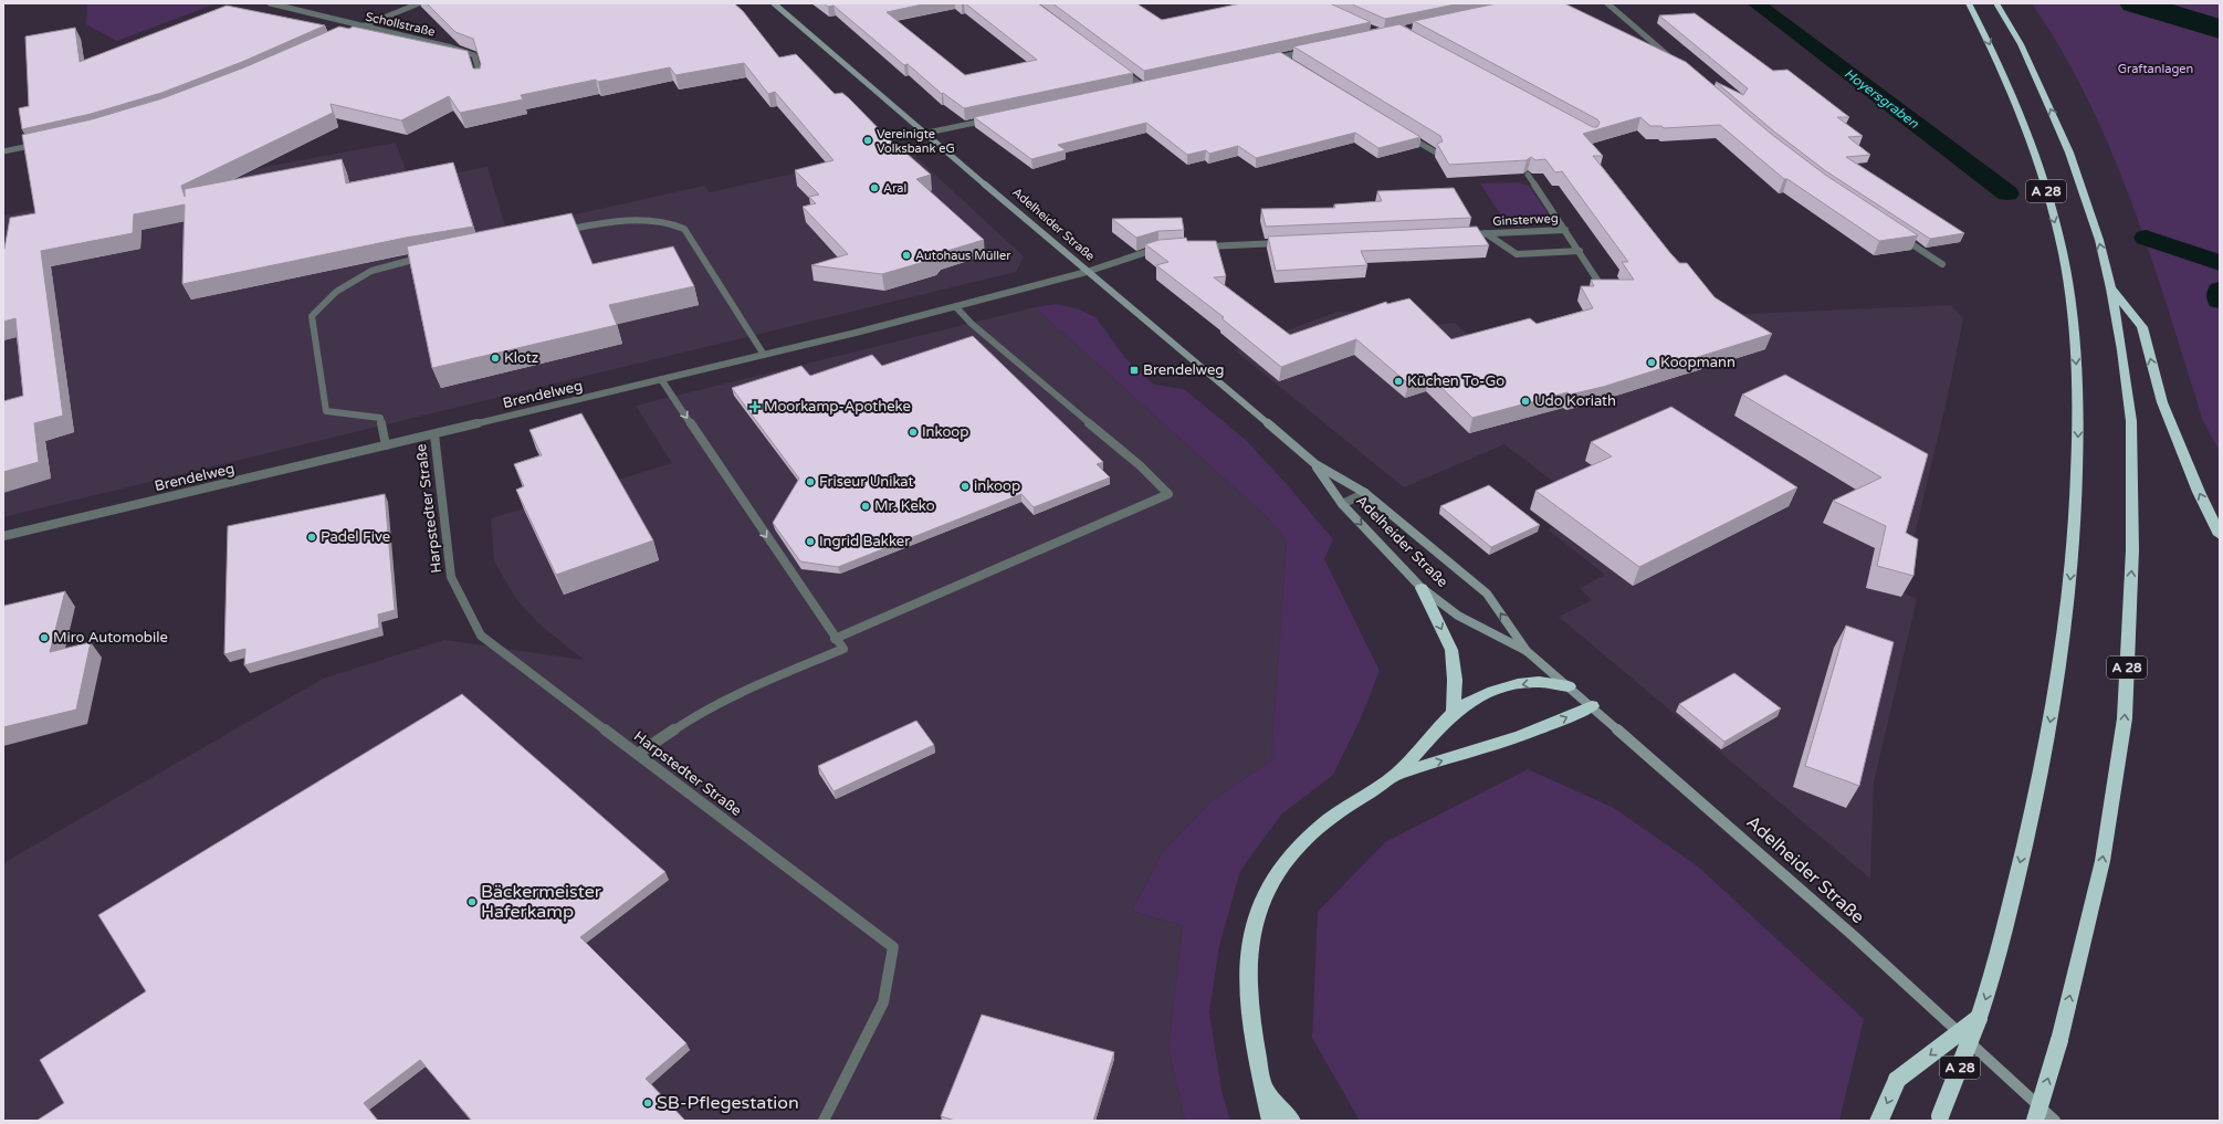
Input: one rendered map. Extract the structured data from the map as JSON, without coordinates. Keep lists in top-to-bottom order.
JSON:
{
  "streets": {
    "highway": ["A 28"],
    "main road": ["Adelheider Straße"],
    "street": [
      "Schollstraße",
      "Ginsterweg",
      "Brendelweg",
      "Harpstedter Straße"
    ]
  },
  "crossings": [
    ["Adelheider Straße", "Brendelweg"],
    ["Brendelweg", "Harpstedter Straße"]
  ],
  "water": ["Hoyersgraben"],
  "parks": ["Graftanlagen"],
  "places": {
    "other": [
      "Vereinigte Volksbank eG",
      "Aral",
      "Autohaus Müller",
      "Klotz",
      "Koopmann",
      "Küchen To-Go",
      "Udo Koriath",
      "Inkoop",
      "Friseur Unikat",
      "inkoop",
      "Mr. Keko",
      "Padel Five",
      "Ingrid Bakker",
      "Miro Automobile",
      "Bäckermeister Haferkamp",
      "SB-Pflegestation"
    ],
    "transit": ["Brendelweg"],
    "health": ["Moorkamp-Apotheke"]
  }
}
